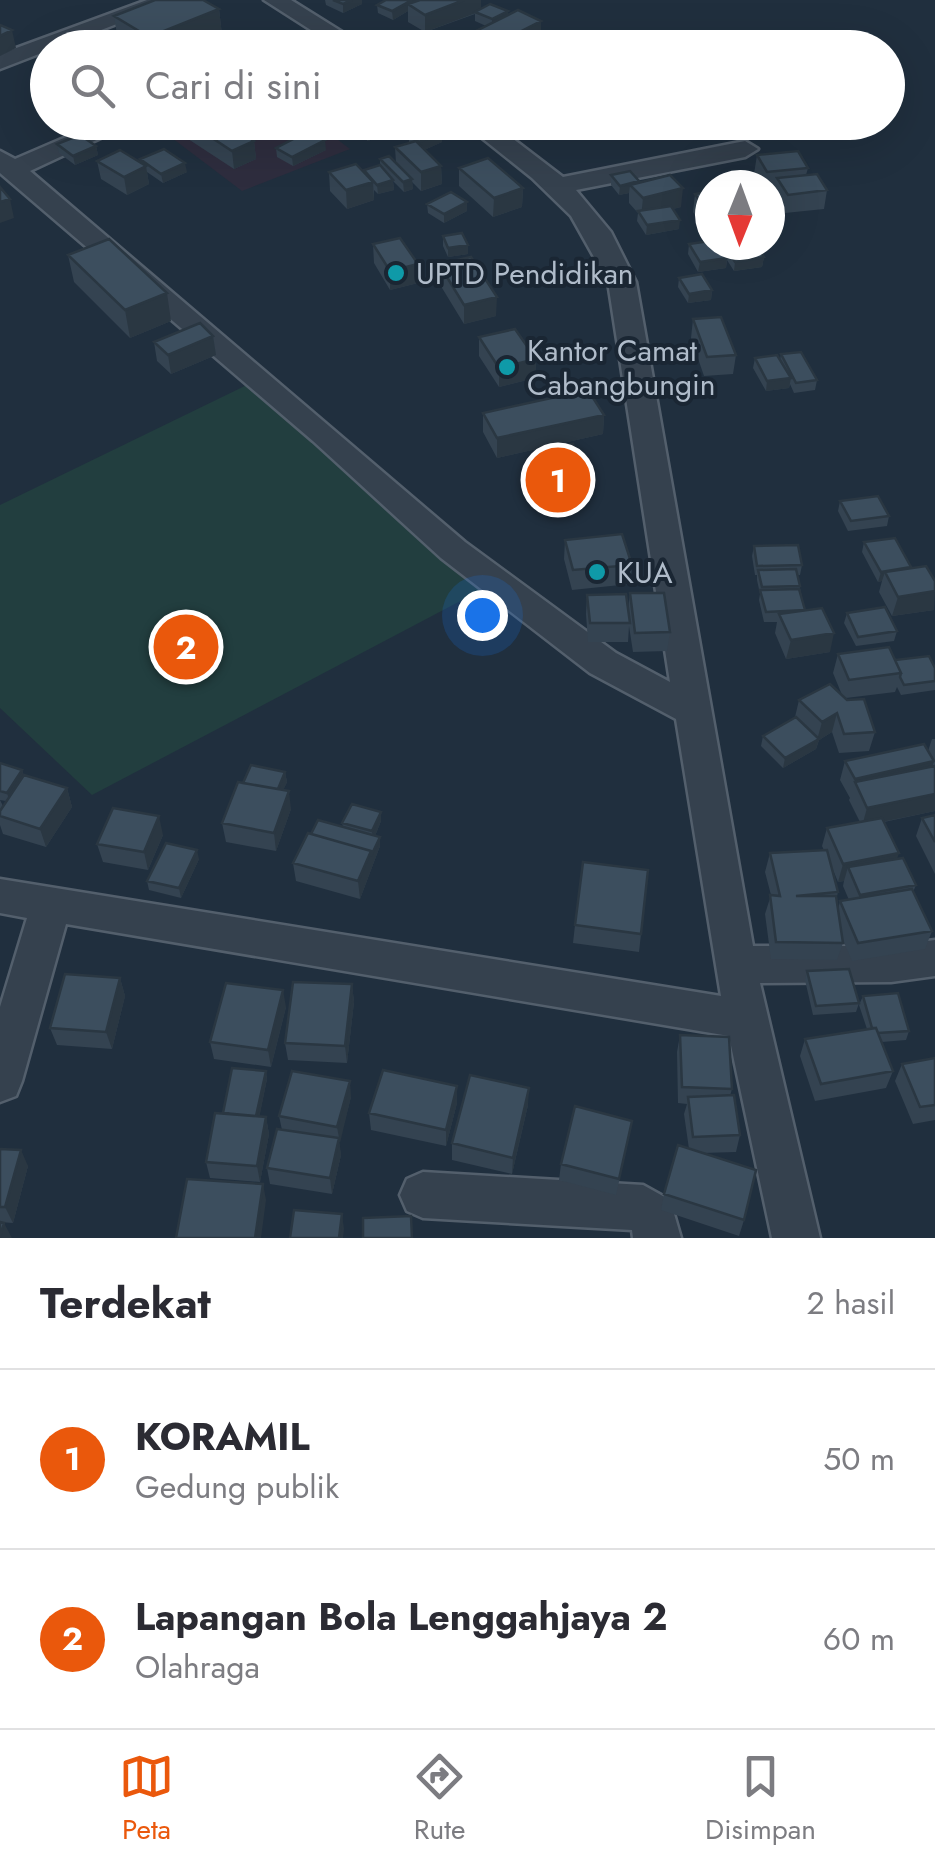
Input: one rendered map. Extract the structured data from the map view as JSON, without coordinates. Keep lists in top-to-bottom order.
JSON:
{
  "places": ["UPTD Pendidikan", "Kantor Camat Cabangbungin", "KUA"],
  "north": "bottom",
  "page": {
    "search": "Cari di sini",
    "pins": ["1", "2"],
    "heading": ["Terdekat", "2 hasil"],
    "list": [
      {
        "mark": "1",
        "name": "KORAMIL",
        "note": "Gedung publik",
        "value": "50 m"
      },
      {
        "mark": "2",
        "name": "Lapangan Bola Lenggahjaya 2",
        "note": "Olahraga",
        "value": "60 m"
      }
    ],
    "nav": ["Peta", "Rute", "Disimpan"]
  }
}
